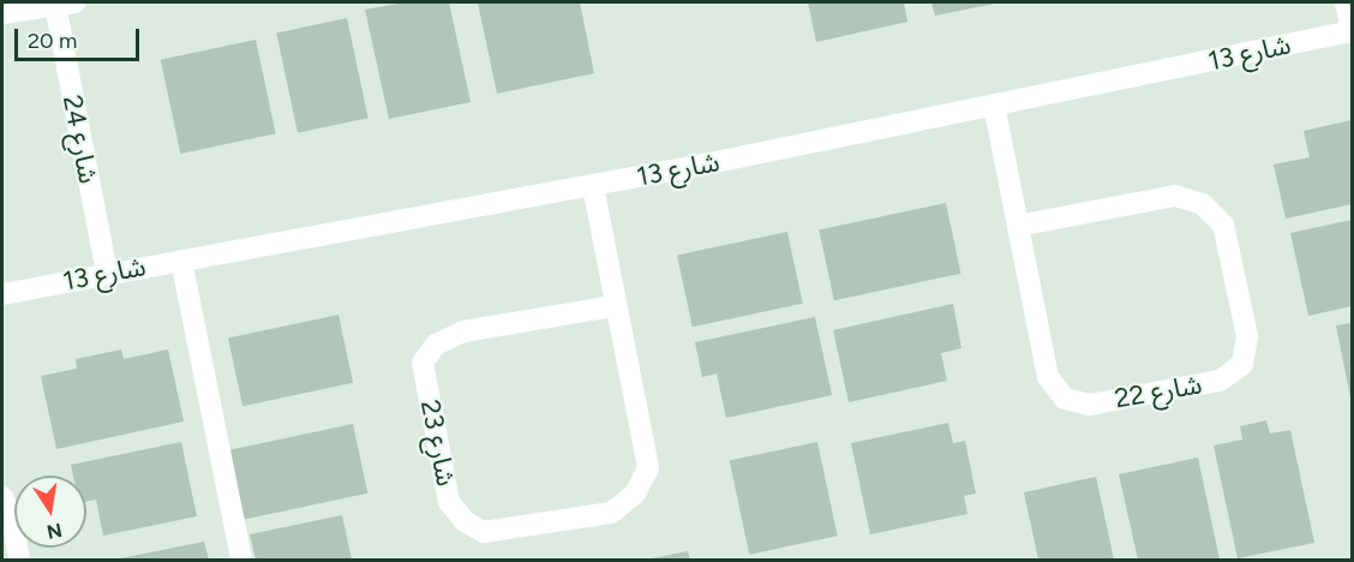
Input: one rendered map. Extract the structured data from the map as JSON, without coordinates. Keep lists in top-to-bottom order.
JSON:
{
  "streets": {
    "street": [
      "شارع 13",
      "شارع 24",
      "شارع 22",
      "23 شارع"
    ]
  },
  "crossings": [
    ["شارع 13", "شارع 24"],
    ["شارع 13", "شارع 22"],
    ["شارع 13", "23 شارع"]
  ],
  "scale_bar": "20 m",
  "north": "bottom"
}
